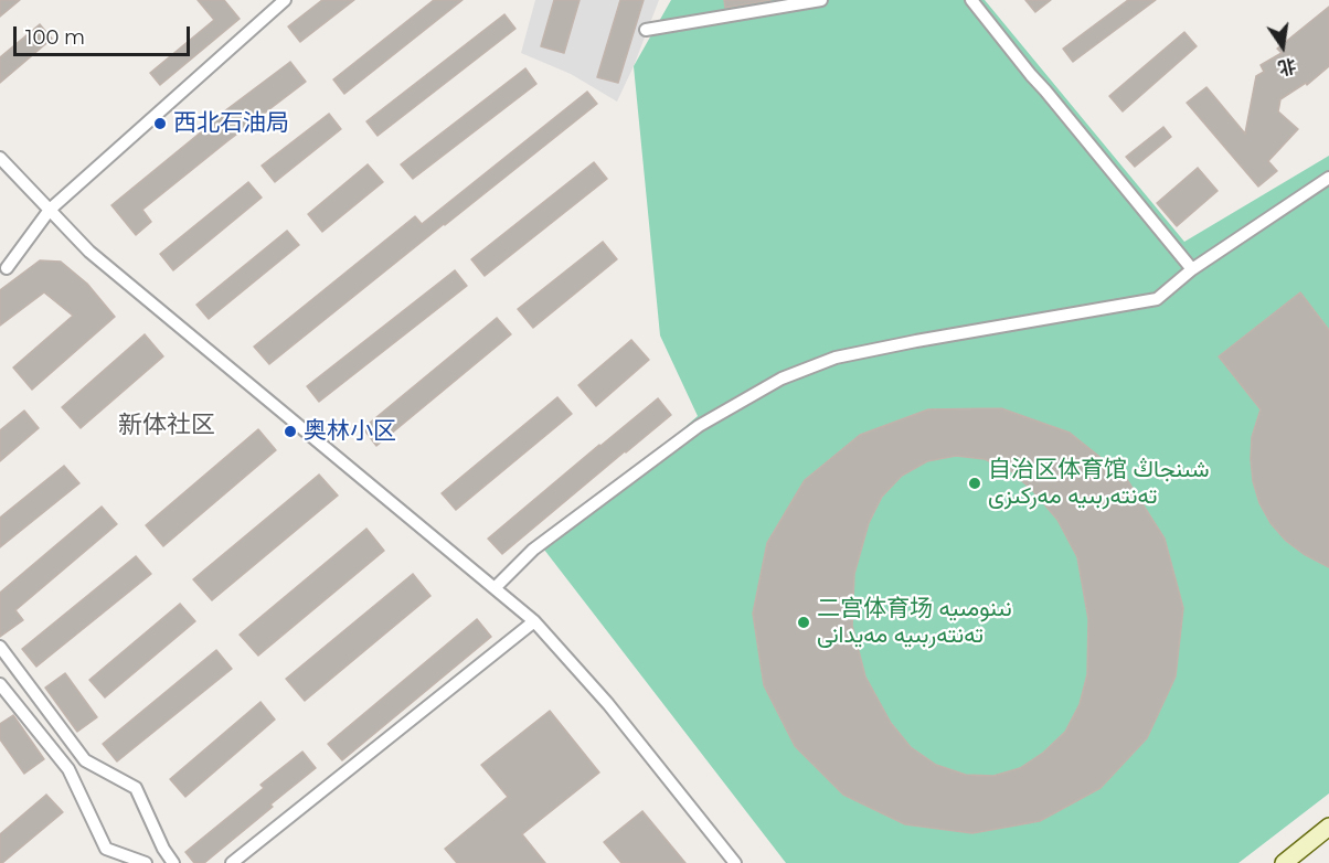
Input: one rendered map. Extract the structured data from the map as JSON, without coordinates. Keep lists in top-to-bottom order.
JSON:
{
  "districts": ["新体社区"],
  "places": [
    "西北石油局",
    "奥林小区",
    "自治区体育馆 شىنجاڭ تەنتەربىيە مەركىزى",
    "二宫体育场 نىنومىيە تەنتەربىيە مەيدانى"
  ],
  "scale_bar": "100 m",
  "north": "bottom"
}
